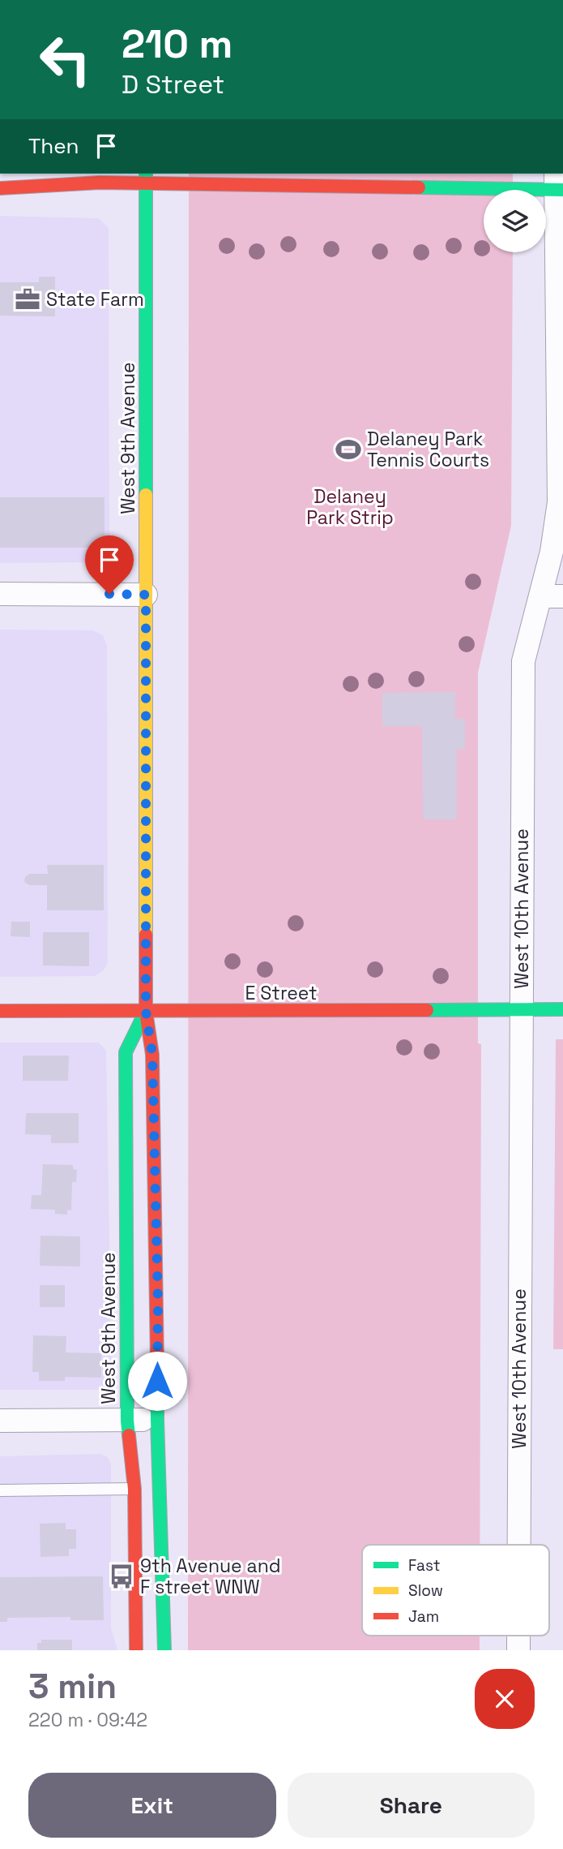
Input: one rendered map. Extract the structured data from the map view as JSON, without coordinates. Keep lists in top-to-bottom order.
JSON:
{
  "streets": {
    "street": ["West 9th Avenue", "West 10th Avenue", "E Street"]
  },
  "crossings": [
    ["West 9th Avenue", "E Street"],
    ["West 10th Avenue", "E Street"]
  ],
  "parks": ["Delaney Park Strip"],
  "places": {
    "office": ["State Farm"],
    "sports": ["Delaney Park Tennis Courts"],
    "bus stop": ["9th Avenue and F street WNW"]
  },
  "legend": ["Fast", "Slow", "Jam"],
  "page": {
    "turn": ["210 m", "D Street"],
    "then": "Then",
    "heading": ["3 min", "220 m · 09:42"],
    "buttons": ["Exit", "Share"]
  }
}
